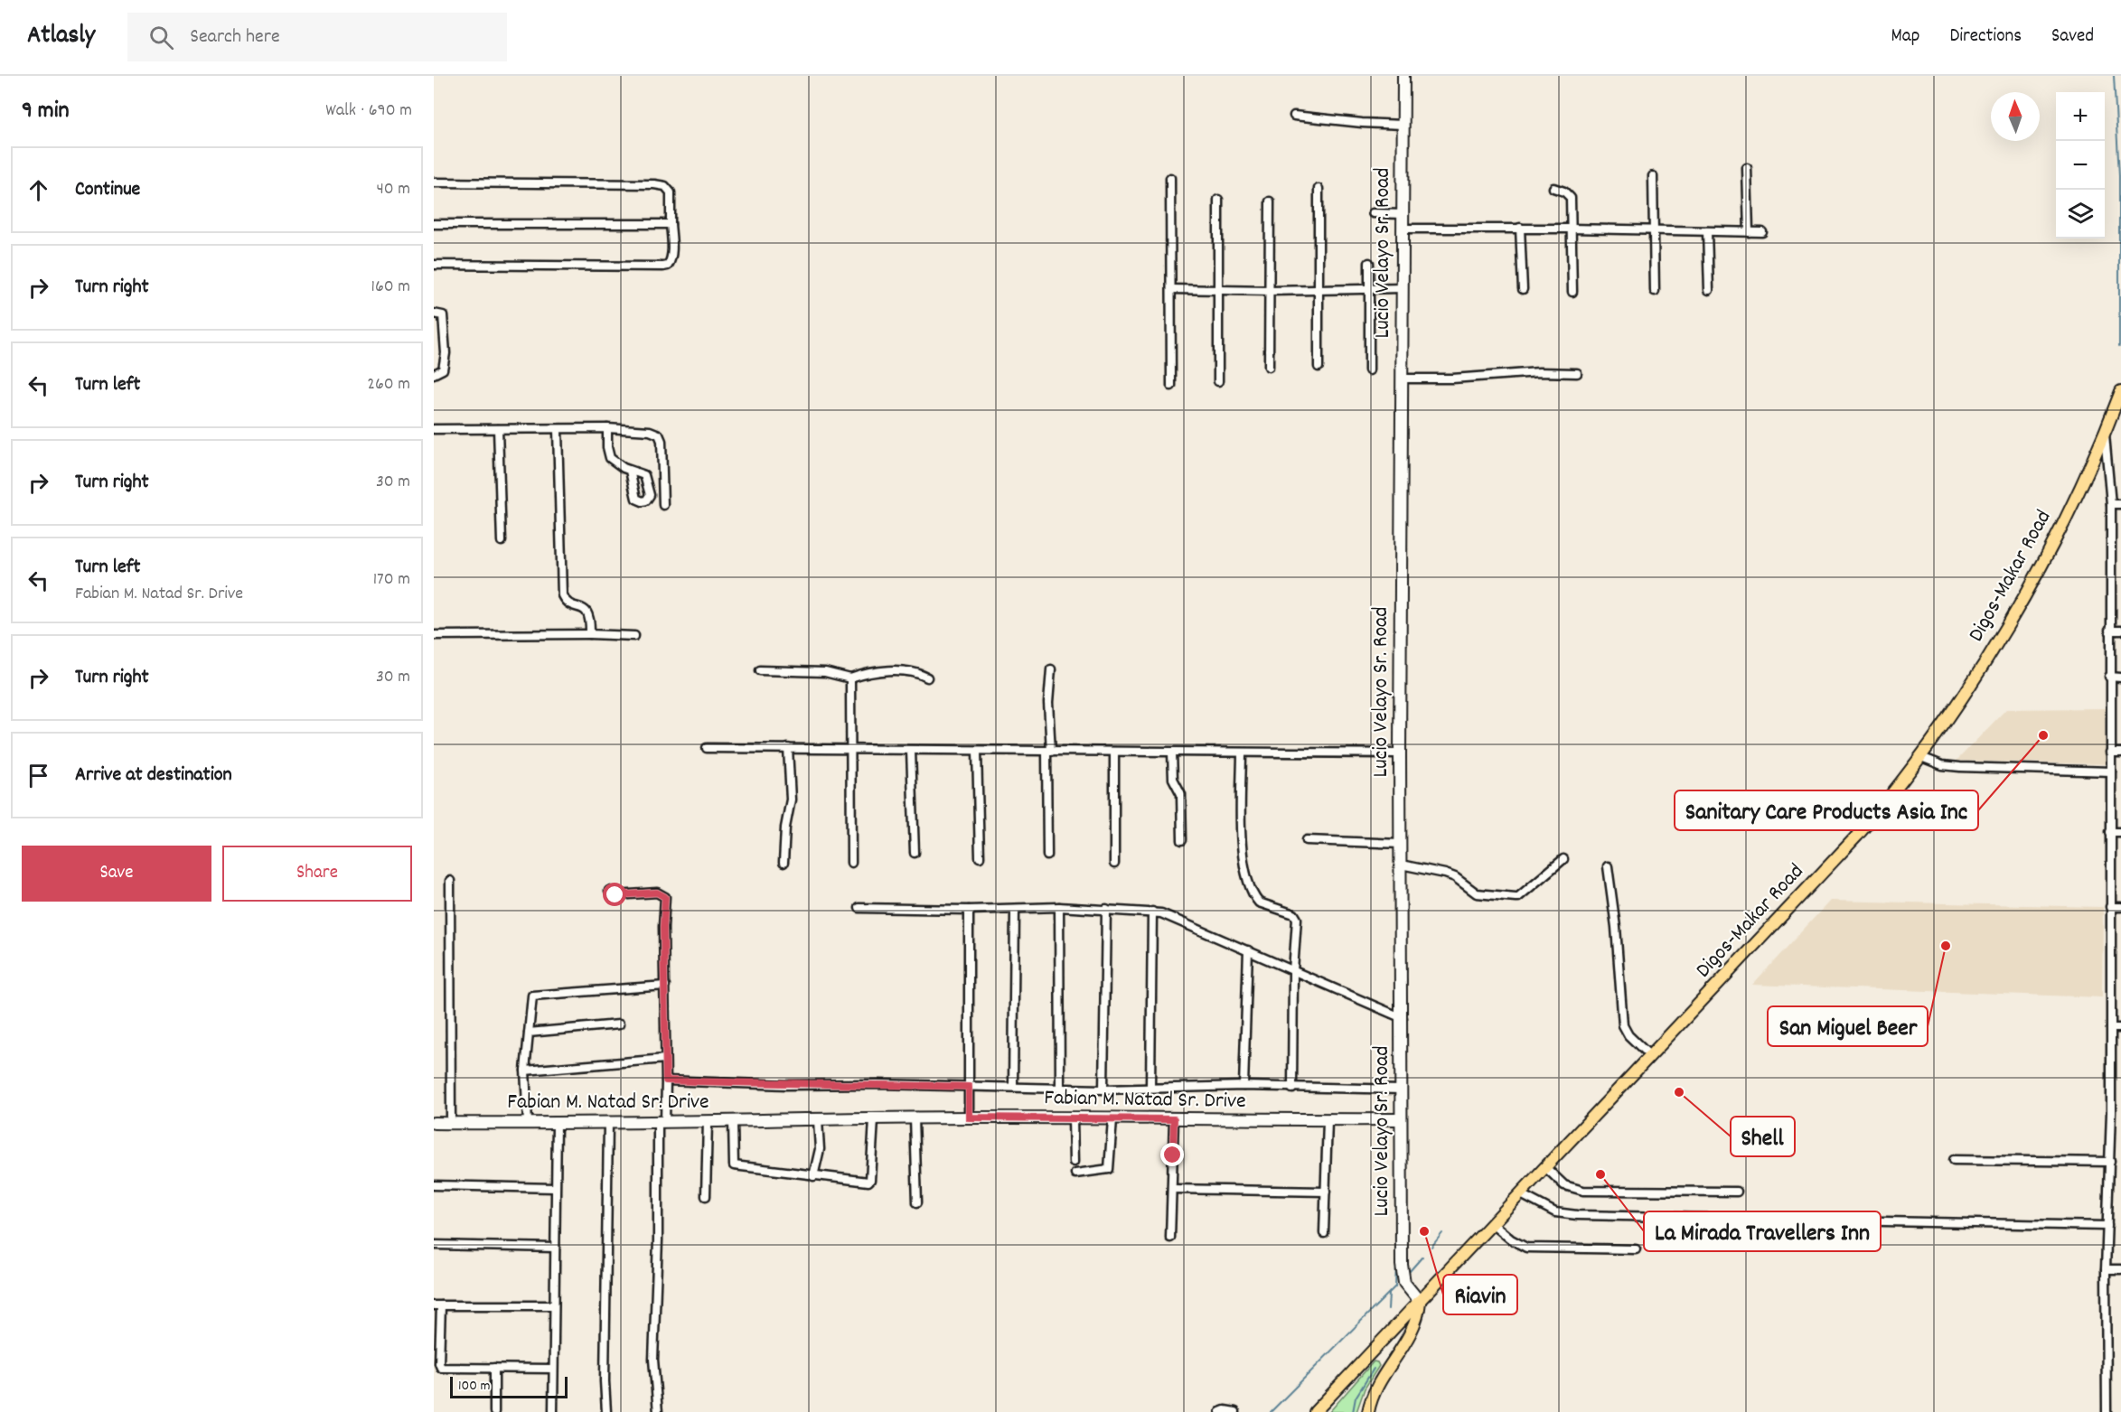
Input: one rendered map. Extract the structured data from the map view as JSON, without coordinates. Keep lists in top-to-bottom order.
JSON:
{
  "streets": {
    "main road": ["Lucio Velayo Sr. Road", "Digos-Makar Road", "Fabian M. Natad Sr. Drive"]
  },
  "crossings": [
    ["Lucio Velayo Sr. Road", "Digos-Makar Road"],
    ["Lucio Velayo Sr. Road", "Fabian M. Natad Sr. Drive"]
  ],
  "places": [
    "Sanitary Care Products Asia Inc",
    "San Miguel Beer",
    "Shell",
    "La Mirada Travellers Inn",
    "Riavin"
  ],
  "scale_bar": "100 m",
  "north": "top",
  "page": {
    "header": "Atlasly",
    "search": "Search here",
    "nav": ["Map", "Directions", "Saved"],
    "heading": ["9 min", "Walk · 690 m"],
    "map_buttons": ["+", "−"],
    "list": [
      ["Continue", "40 m"],
      ["Turn right", "160 m"],
      ["Turn left", "260 m"],
      ["Turn right", "30 m"],
      ["Turn left", "Fabian M. Natad Sr. Drive", "170 m"],
      ["Turn right", "30 m"],
      "Arrive at destination"
    ],
    "buttons": ["Save", "Share"],
    "scale": "100 m"
  }
}
